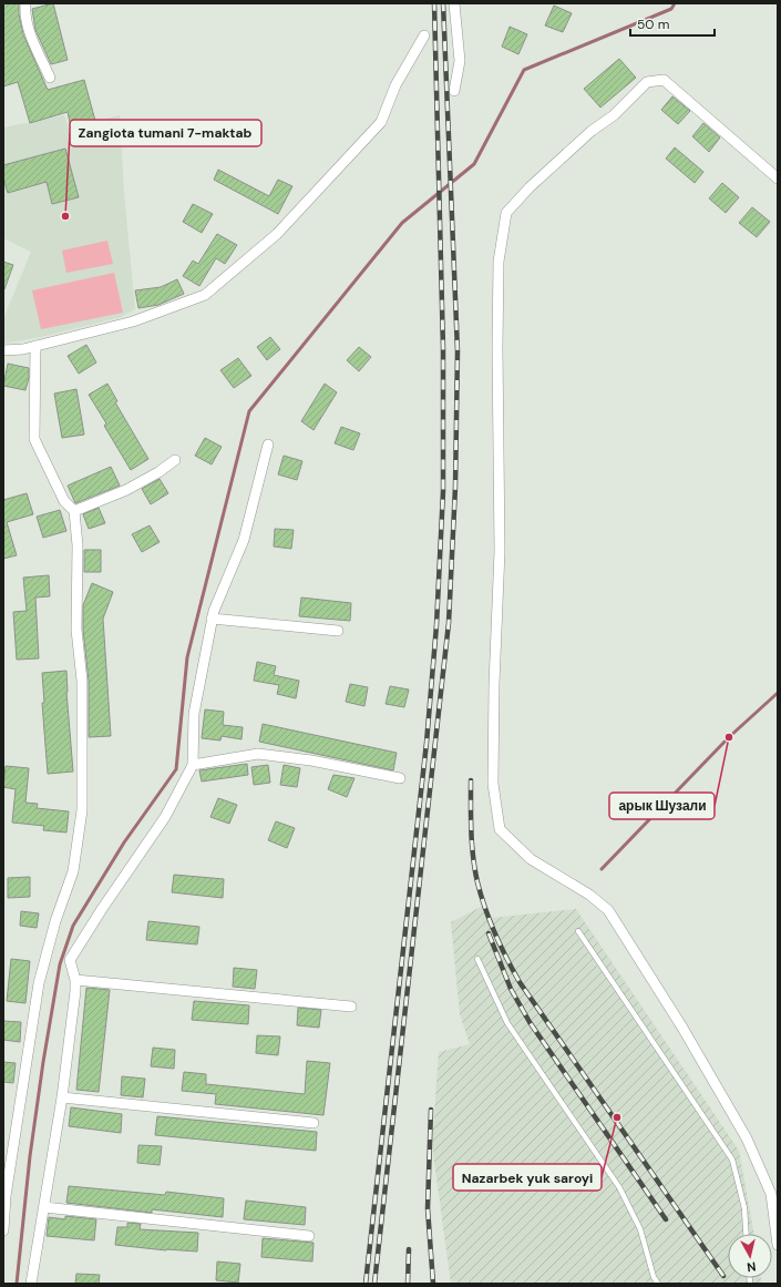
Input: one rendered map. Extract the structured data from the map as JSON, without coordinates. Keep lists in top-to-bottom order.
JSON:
{
  "places": ["Zangiota tumani 7-maktab", "арык Шузали", "Nazarbek yuk saroyi"],
  "scale_bar": "50 m",
  "north": "bottom"
}
